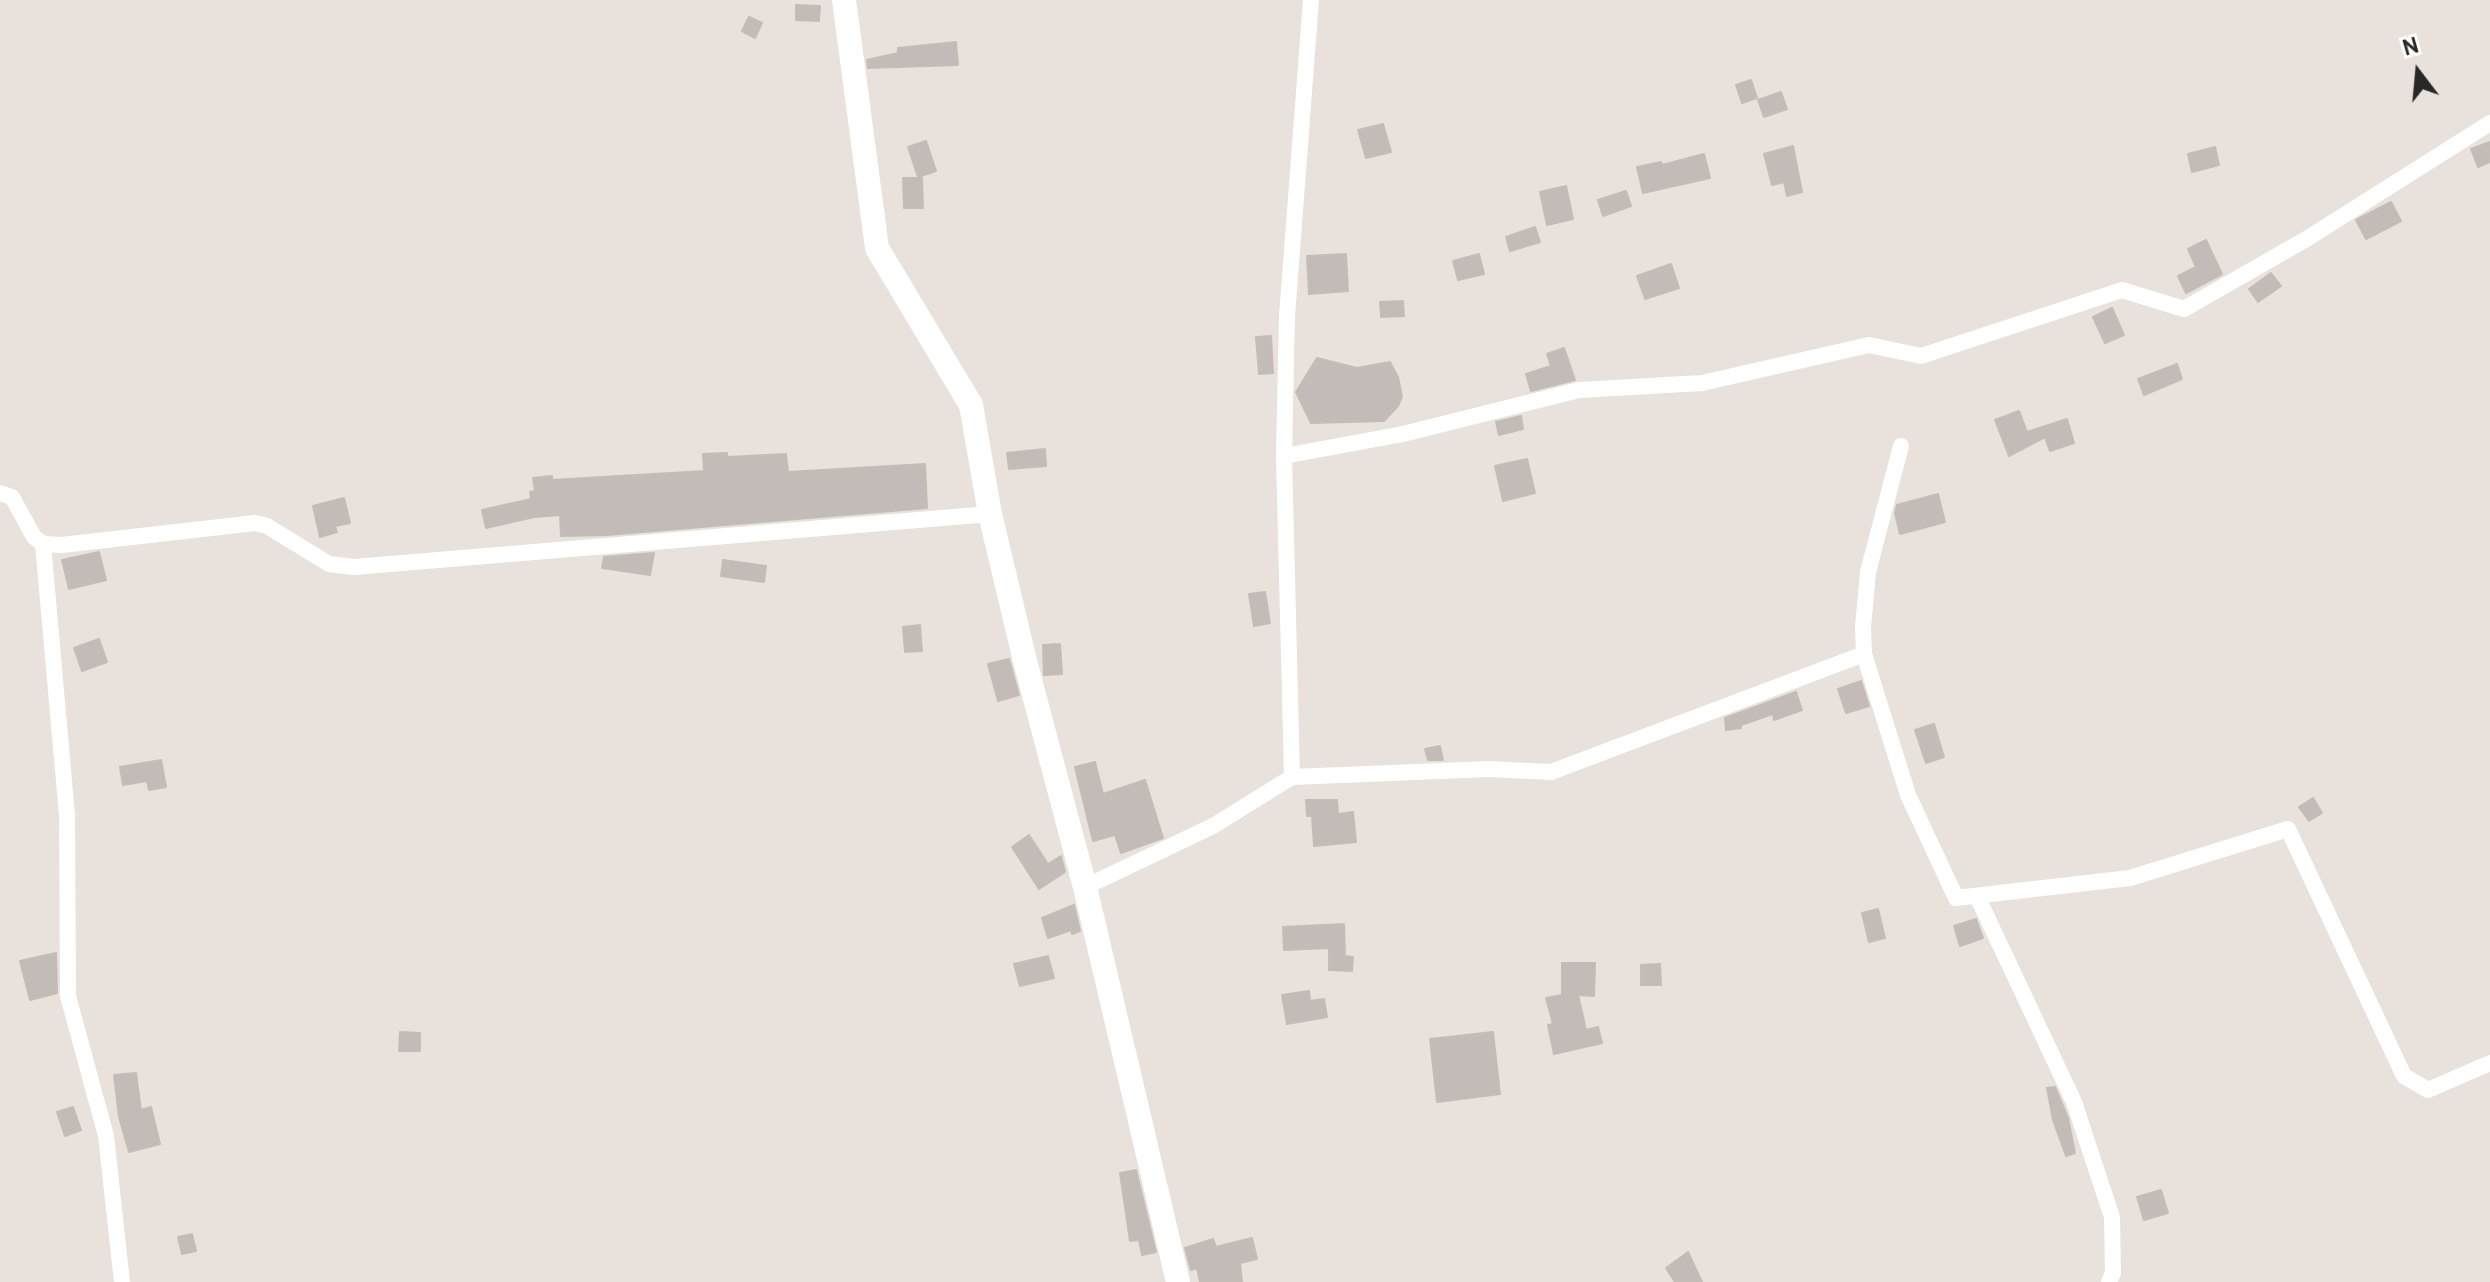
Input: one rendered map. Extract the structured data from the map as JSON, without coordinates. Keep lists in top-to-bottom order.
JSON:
{
  "north": "top"
}
